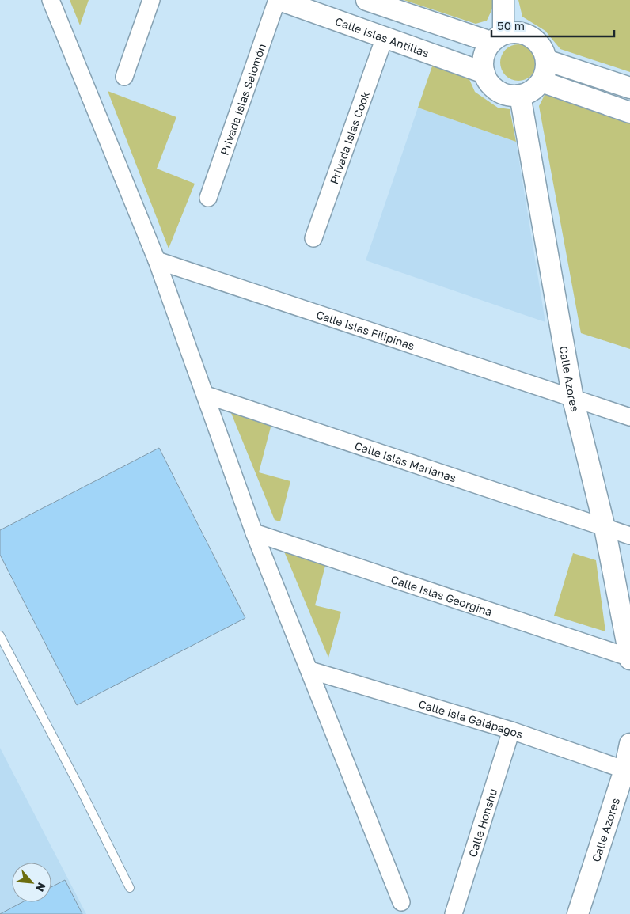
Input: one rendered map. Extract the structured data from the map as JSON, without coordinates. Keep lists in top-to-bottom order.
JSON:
{
  "streets": {
    "street": [
      "Calle Islas Antillas",
      "Privada Islas Salomón",
      "Privada Islas Cook",
      "Calle Islas Filipinas",
      "Calle Azores",
      "Calle Islas Marianas",
      "Calle Islas Georgina",
      "Calle Isla Galápagos",
      "Calle Honshu"
    ]
  },
  "crossings": [
    ["Calle Islas Antillas", "Privada Islas Salomón"],
    ["Calle Islas Antillas", "Privada Islas Cook"],
    ["Calle Islas Antillas", "Calle Azores"],
    ["Calle Islas Filipinas", "Calle Azores"],
    ["Calle Azores", "Calle Islas Marianas"],
    ["Calle Azores", "Calle Islas Georgina"],
    ["Calle Azores", "Calle Isla Galápagos"],
    ["Calle Isla Galápagos", "Calle Honshu"]
  ],
  "scale_bar": "50 m",
  "north": "bottom right"
}
